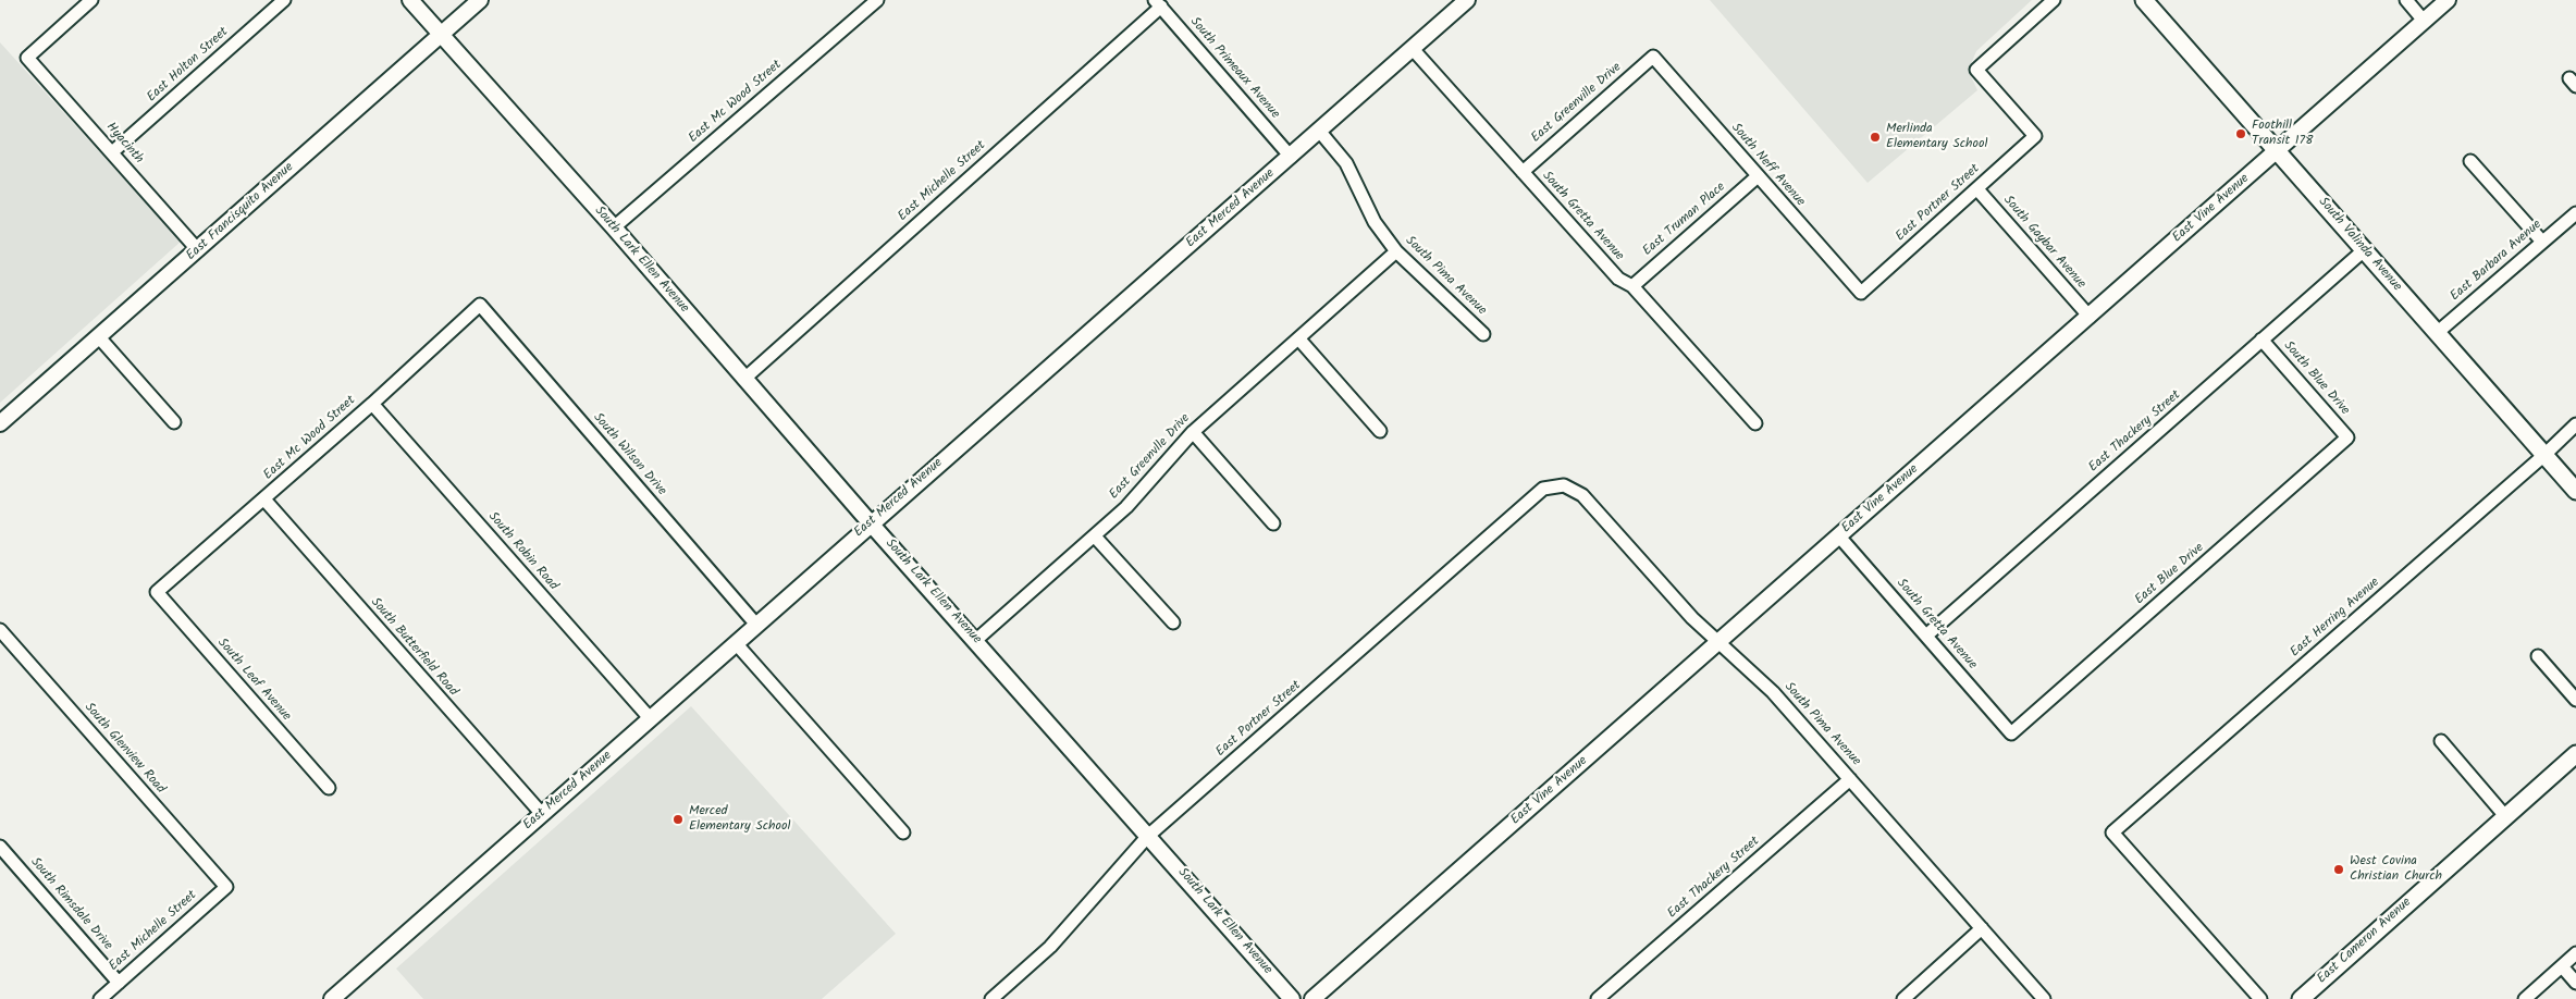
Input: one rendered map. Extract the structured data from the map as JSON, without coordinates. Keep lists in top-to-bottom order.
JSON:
{
  "streets": {
    "main road": ["South Valinda Avenue", "East Cameron Avenue"],
    "street": [
      "East Holton Street",
      "South Primeaux Avenue",
      "East Mc Wood Street",
      "East Greenville Drive",
      "Hyacinth",
      "South Neff Avenue",
      "East Michelle Street",
      "East Portner Street",
      "East Merced Avenue",
      "East Vine Avenue",
      "East Francisquito Avenue",
      "South Gretta Avenue",
      "East Truman Place",
      "South Gaybar Avenue",
      "South Lark Ellen Avenue",
      "East Barbara Avenue",
      "South Pima Avenue",
      "South Blue Drive",
      "East Thackery Street",
      "South Wilson Drive",
      "East Greenvlle Drive",
      "South Robin Road",
      "East Blue Drive",
      "East Herring Avenue",
      "South Butterfield Road",
      "South Leaf Avenue",
      "South Glenview Road",
      "South Rimsdale Drive"
    ]
  },
  "crossings": [
    ["East Holton Street", "Hyacinth"],
    ["South Primeaux Avenue", "East Michelle Street"],
    ["South Primeaux Avenue", "East Merced Avenue"],
    ["East Mc Wood Street", "South Lark Ellen Avenue"],
    ["East Mc Wood Street", "South Wilson Drive"],
    ["East Mc Wood Street", "South Robin Road"],
    ["East Mc Wood Street", "South Butterfield Road"],
    ["East Mc Wood Street", "South Leaf Avenue"],
    ["East Greenville Drive", "South Neff Avenue"],
    ["East Greenville Drive", "South Gretta Avenue"],
    ["Hyacinth", "East Francisquito Avenue"],
    ["South Neff Avenue", "East Portner Street"],
    ["South Neff Avenue", "East Truman Place"],
    ["East Michelle Street", "South Lark Ellen Avenue"],
    ["East Michelle Street", "South Glenview Road"],
    ["East Michelle Street", "South Rimsdale Drive"],
    ["East Portner Street", "South Gaybar Avenue"],
    ["East Portner Street", "South Lark Ellen Avenue"],
    ["East Portner Street", "South Pima Avenue"],
    ["East Merced Avenue", "South Gretta Avenue"],
    ["East Merced Avenue", "South Lark Ellen Avenue"],
    ["East Merced Avenue", "South Pima Avenue"],
    ["East Merced Avenue", "South Wilson Drive"],
    ["East Merced Avenue", "South Robin Road"],
    ["East Merced Avenue", "South Butterfield Road"],
    ["East Vine Avenue", "South Gretta Avenue"],
    ["East Vine Avenue", "South Gaybar Avenue"],
    ["East Vine Avenue", "South Valinda Avenue"],
    ["East Vine Avenue", "South Pima Avenue"],
    ["East Francisquito Avenue", "South Lark Ellen Avenue"],
    ["South Gretta Avenue", "East Truman Place"],
    ["South Gretta Avenue", "East Thackery Street"],
    ["South Gretta Avenue", "East Blue Drive"],
    ["South Valinda Avenue", "East Barbara Avenue"],
    ["South Valinda Avenue", "East Thackery Street"],
    ["South Valinda Avenue", "East Herring Avenue"],
    ["South Lark Ellen Avenue", "East Greenvlle Drive"],
    ["South Pima Avenue", "East Thackery Street"],
    ["South Pima Avenue", "East Greenvlle Drive"],
    ["South Blue Drive", "East Thackery Street"],
    ["South Blue Drive", "East Blue Drive"]
  ],
  "places": [
    "Foothill Transit 178",
    "Merlinda Elementary School",
    "Merced Elementary School",
    "West Covina Christian Church"
  ]
}
